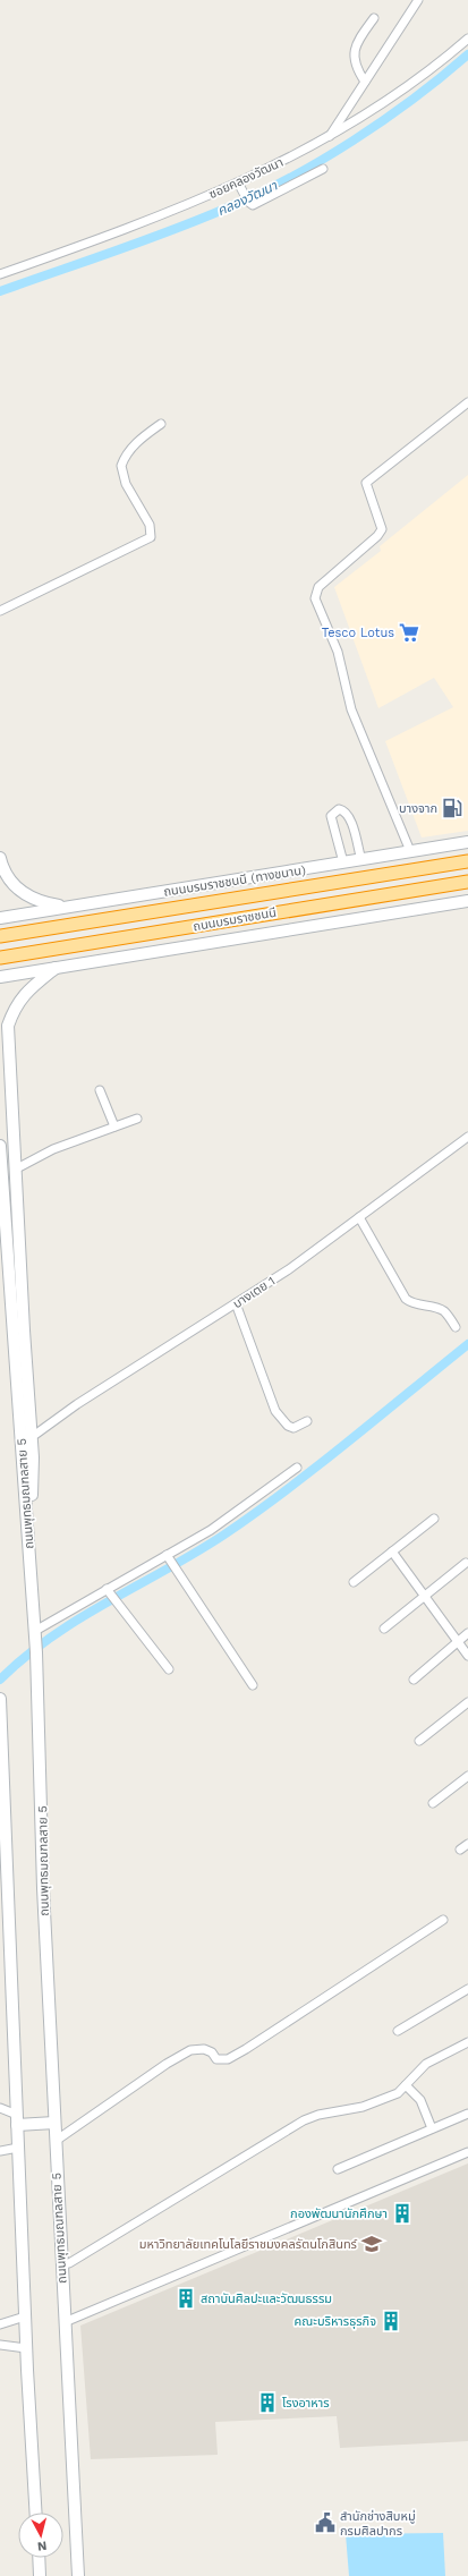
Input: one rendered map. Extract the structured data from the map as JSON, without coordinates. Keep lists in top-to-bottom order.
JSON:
{
  "streets": {
    "highway": ["ถนนบรมราชชนนี"],
    "main road": ["ถนนบรมราชชนนี (ทางขนาน)", "ถนนพุทธมณฑลสาย 5"],
    "street": ["ซอยคลองวัฒนา", "บางเตย 1"]
  },
  "water": ["คลองวัฒนา"],
  "places": {
    "supermarket": ["Tesco Lotus"],
    "fuel station": ["บางจาก"],
    "building": [
      "กองพัฒนานักศึกษา",
      "สถาบันศิลปะและวัฒนธรรม",
      "คณะบริหารธุรกิจ",
      "โรงอาหาร"
    ],
    "school or university": ["มหาวิทยาลัยเทคโนโลยีราชมงคลรัตนโกสินทร์"],
    "public building": ["สำนักช่างสิบหมู่ กรมศิลปากร"]
  },
  "north": "bottom"
}
